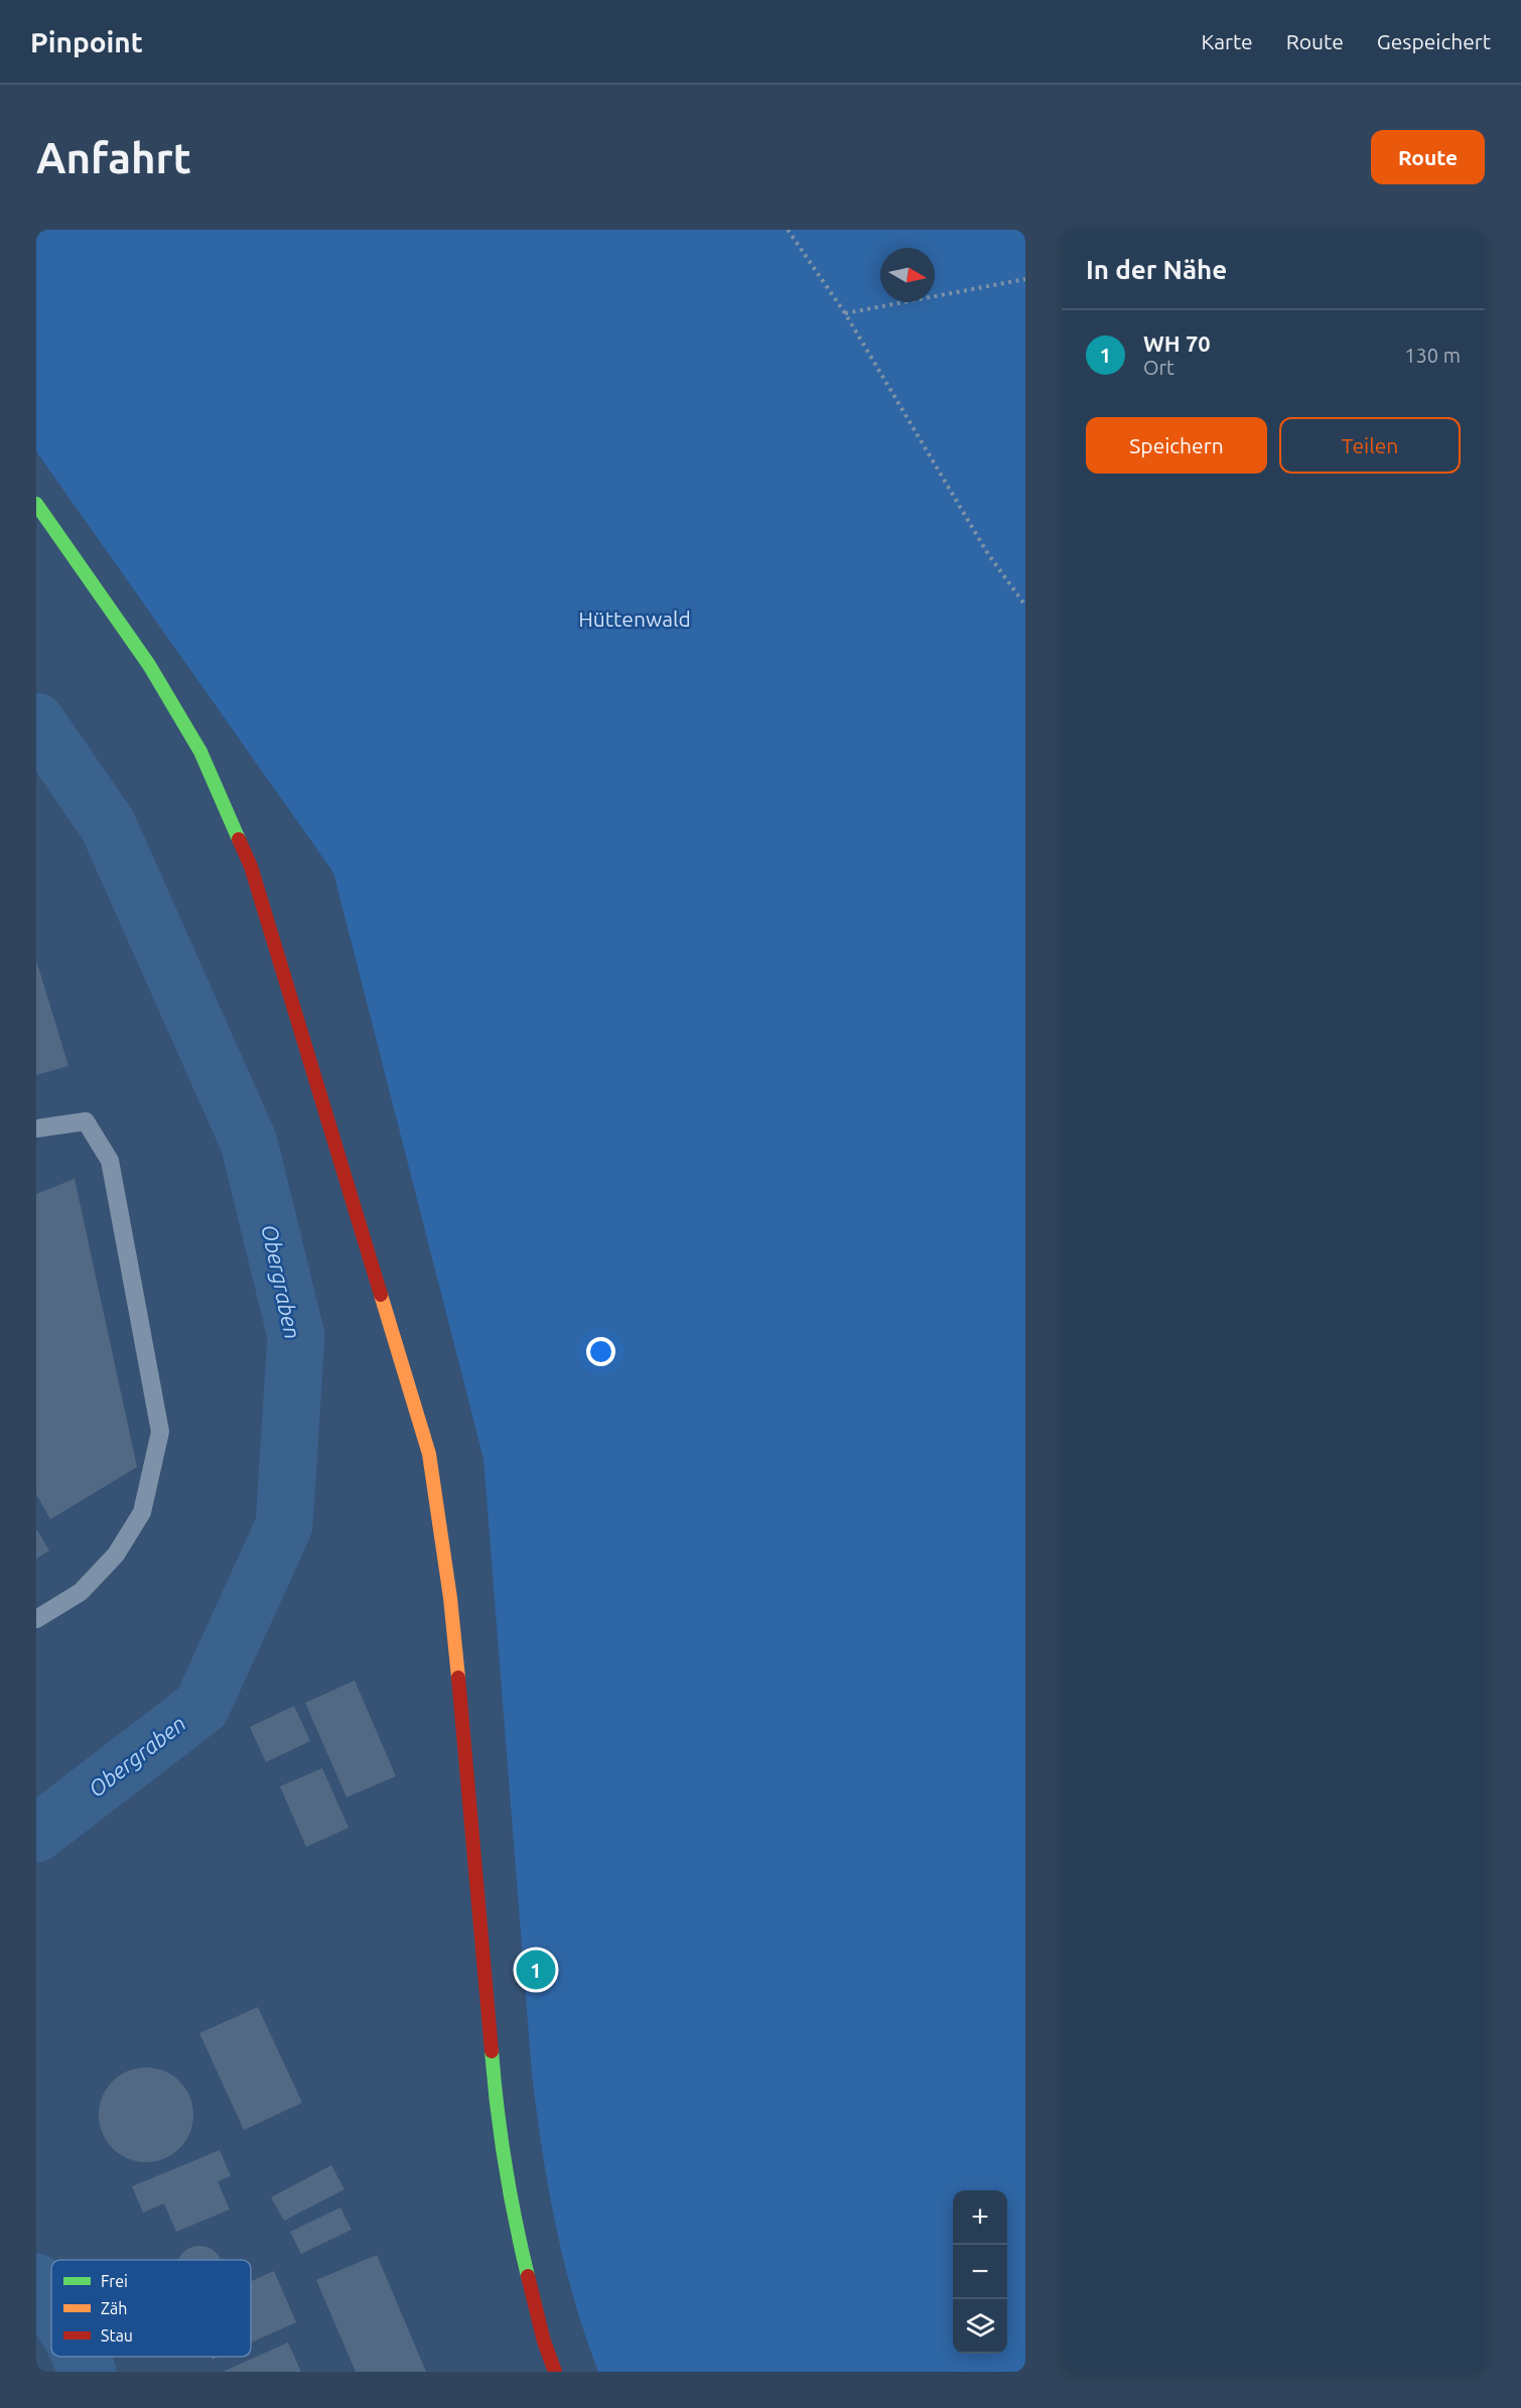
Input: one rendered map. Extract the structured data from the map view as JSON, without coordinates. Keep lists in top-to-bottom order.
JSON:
{
  "water": ["Obergraben"],
  "parks": ["Hüttenwald"],
  "legend": ["Frei", "Zäh", "Stau"],
  "north": "right",
  "page": {
    "header": "Pinpoint",
    "nav": ["Karte", "Route", "Gespeichert"],
    "buttons": [
      "Route",
      ["Speichern", "Teilen"]
    ],
    "title": "Anfahrt",
    "heading": "In der Nähe",
    "list": [
      {
        "mark": "1",
        "name": "WH 70",
        "note": "Ort",
        "value": "130 m"
      }
    ],
    "pins": "1",
    "map_buttons": ["+", "−"]
  }
}
